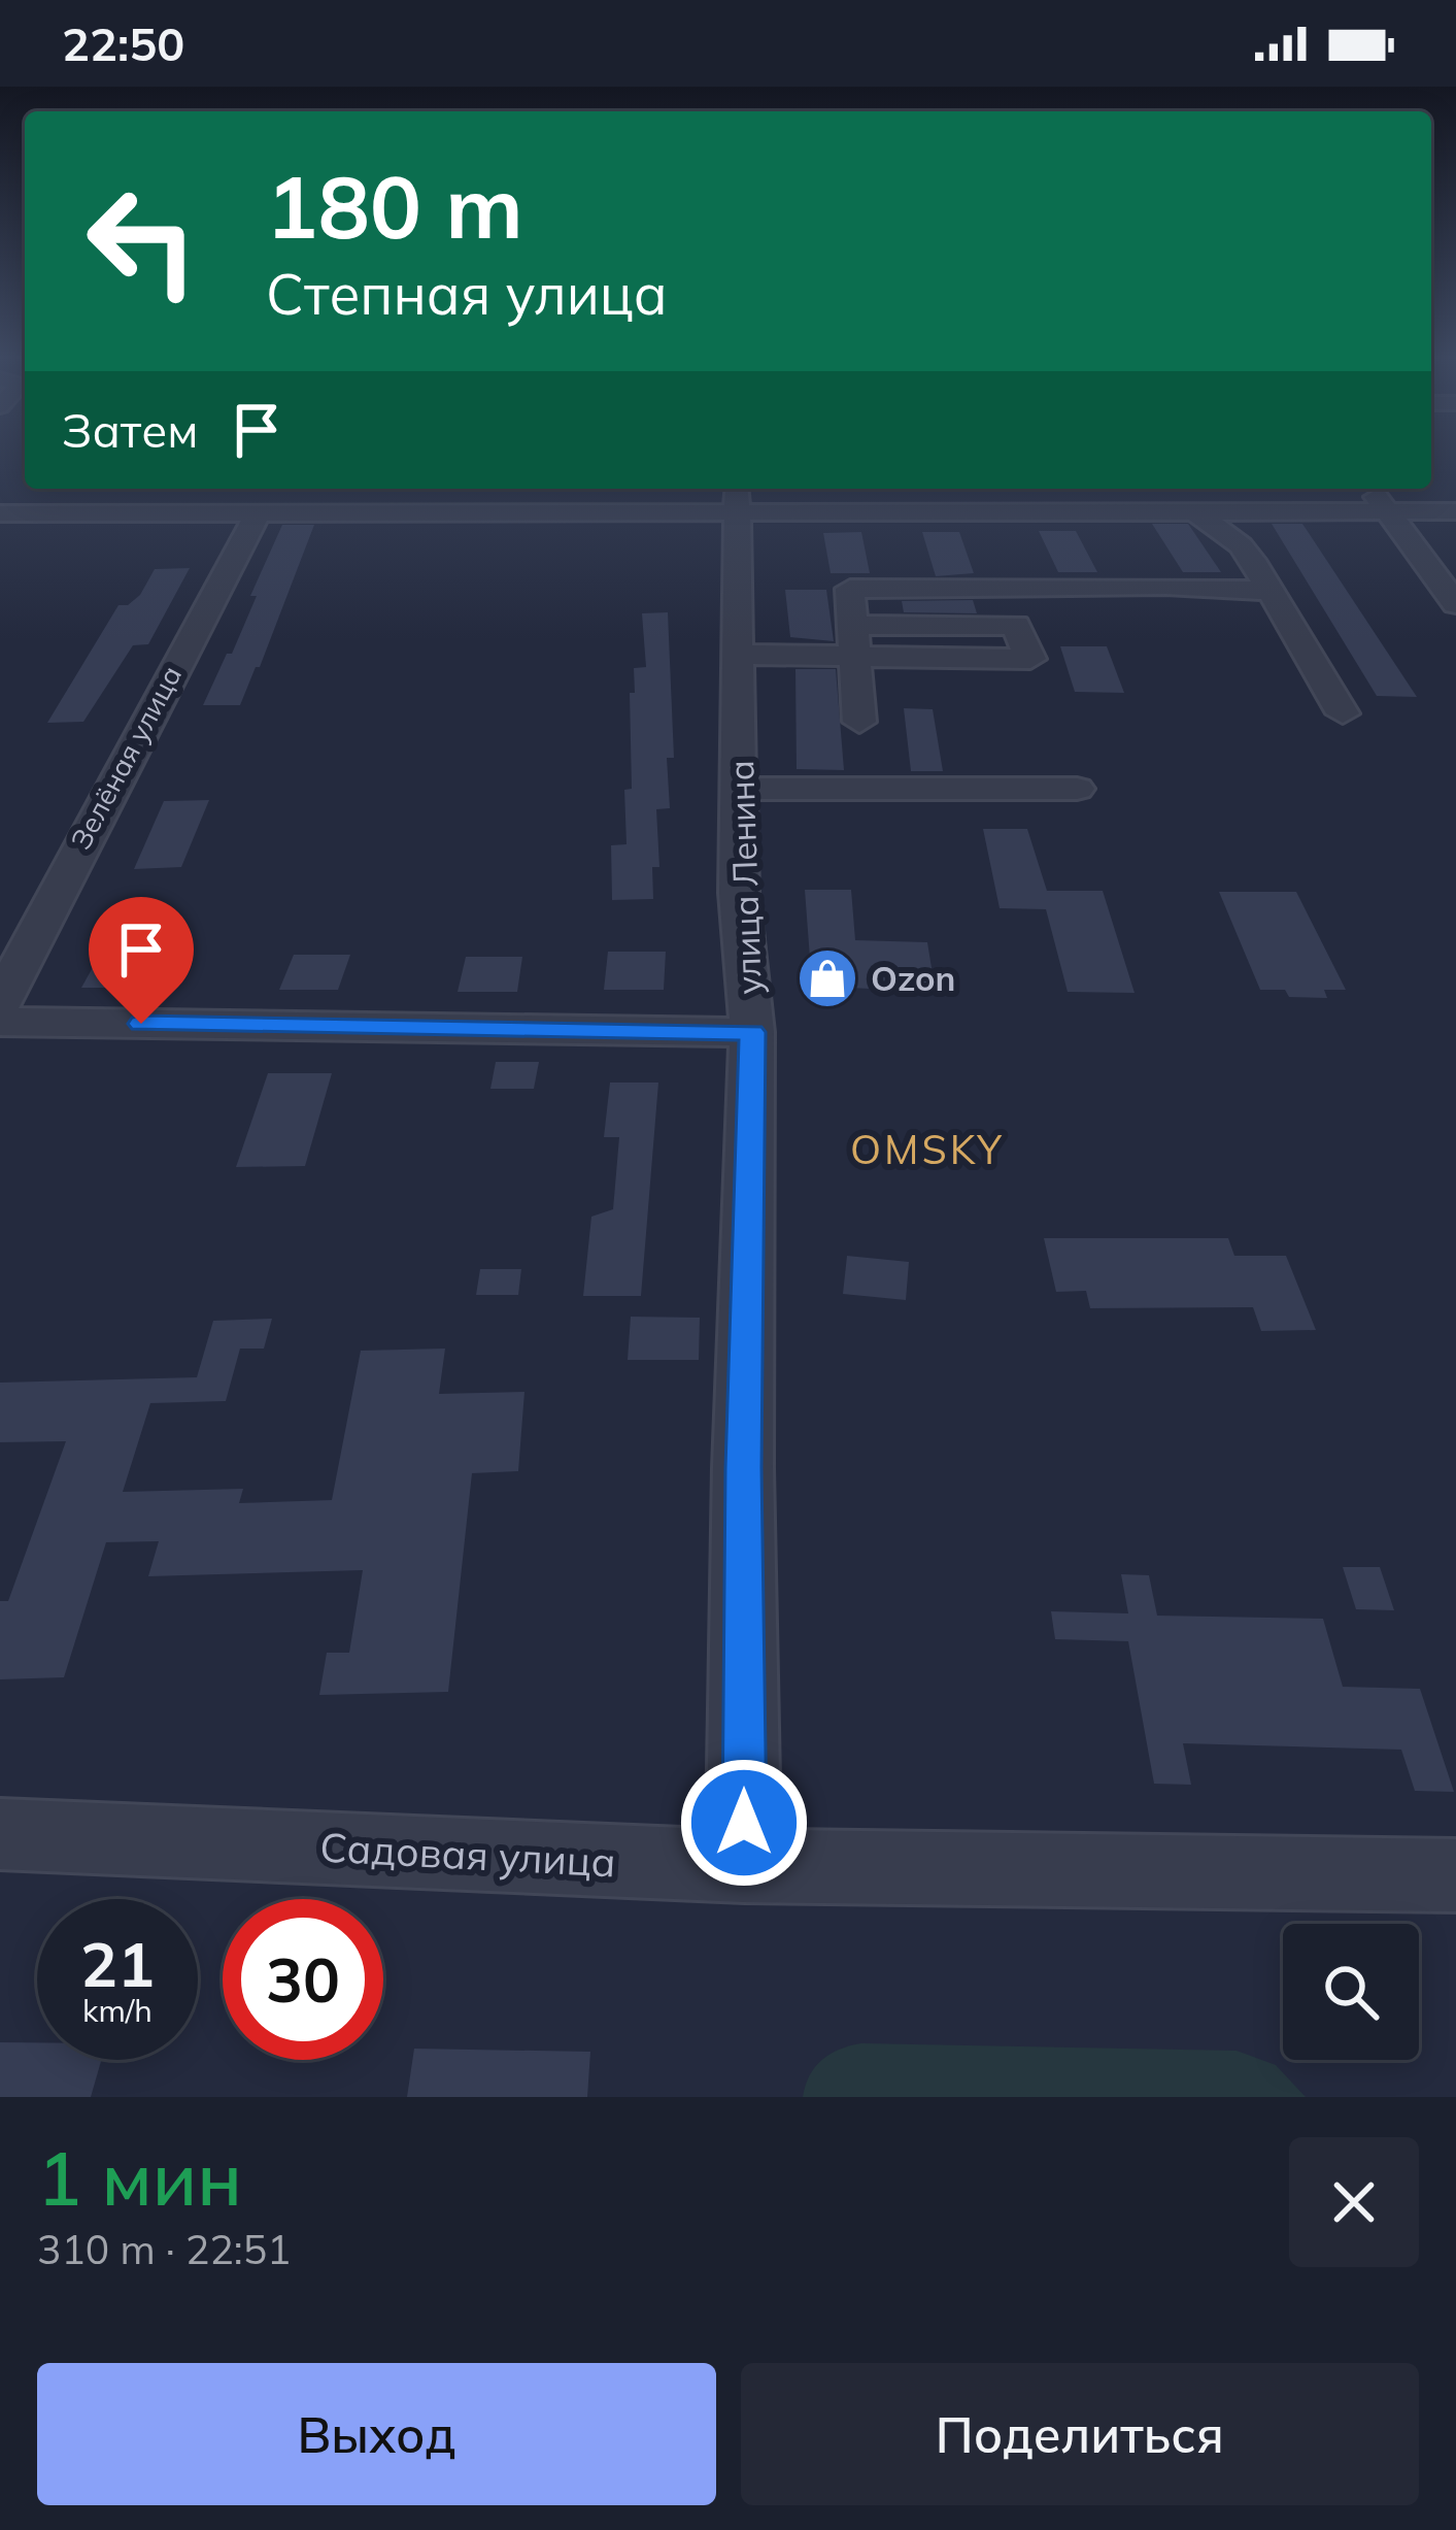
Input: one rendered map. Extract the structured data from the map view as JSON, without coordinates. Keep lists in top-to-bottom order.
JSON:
{
  "streets": {
    "street": ["Зелёная улица", "улица Ленина", "Садовая улица"]
  },
  "crossings": [
    ["улица Ленина", "Садовая улица"]
  ],
  "districts": ["OMSKY"],
  "places": {
    "shop": ["Ozon"]
  },
  "page": {
    "status": "22:50",
    "turn": ["180 m", "Степная улица"],
    "then": "Затем",
    "speed": "21 km/h",
    "limit": "30",
    "heading": ["1 мин", "310 m · 22:51"],
    "buttons": ["Выход", "Поделиться"]
  }
}
